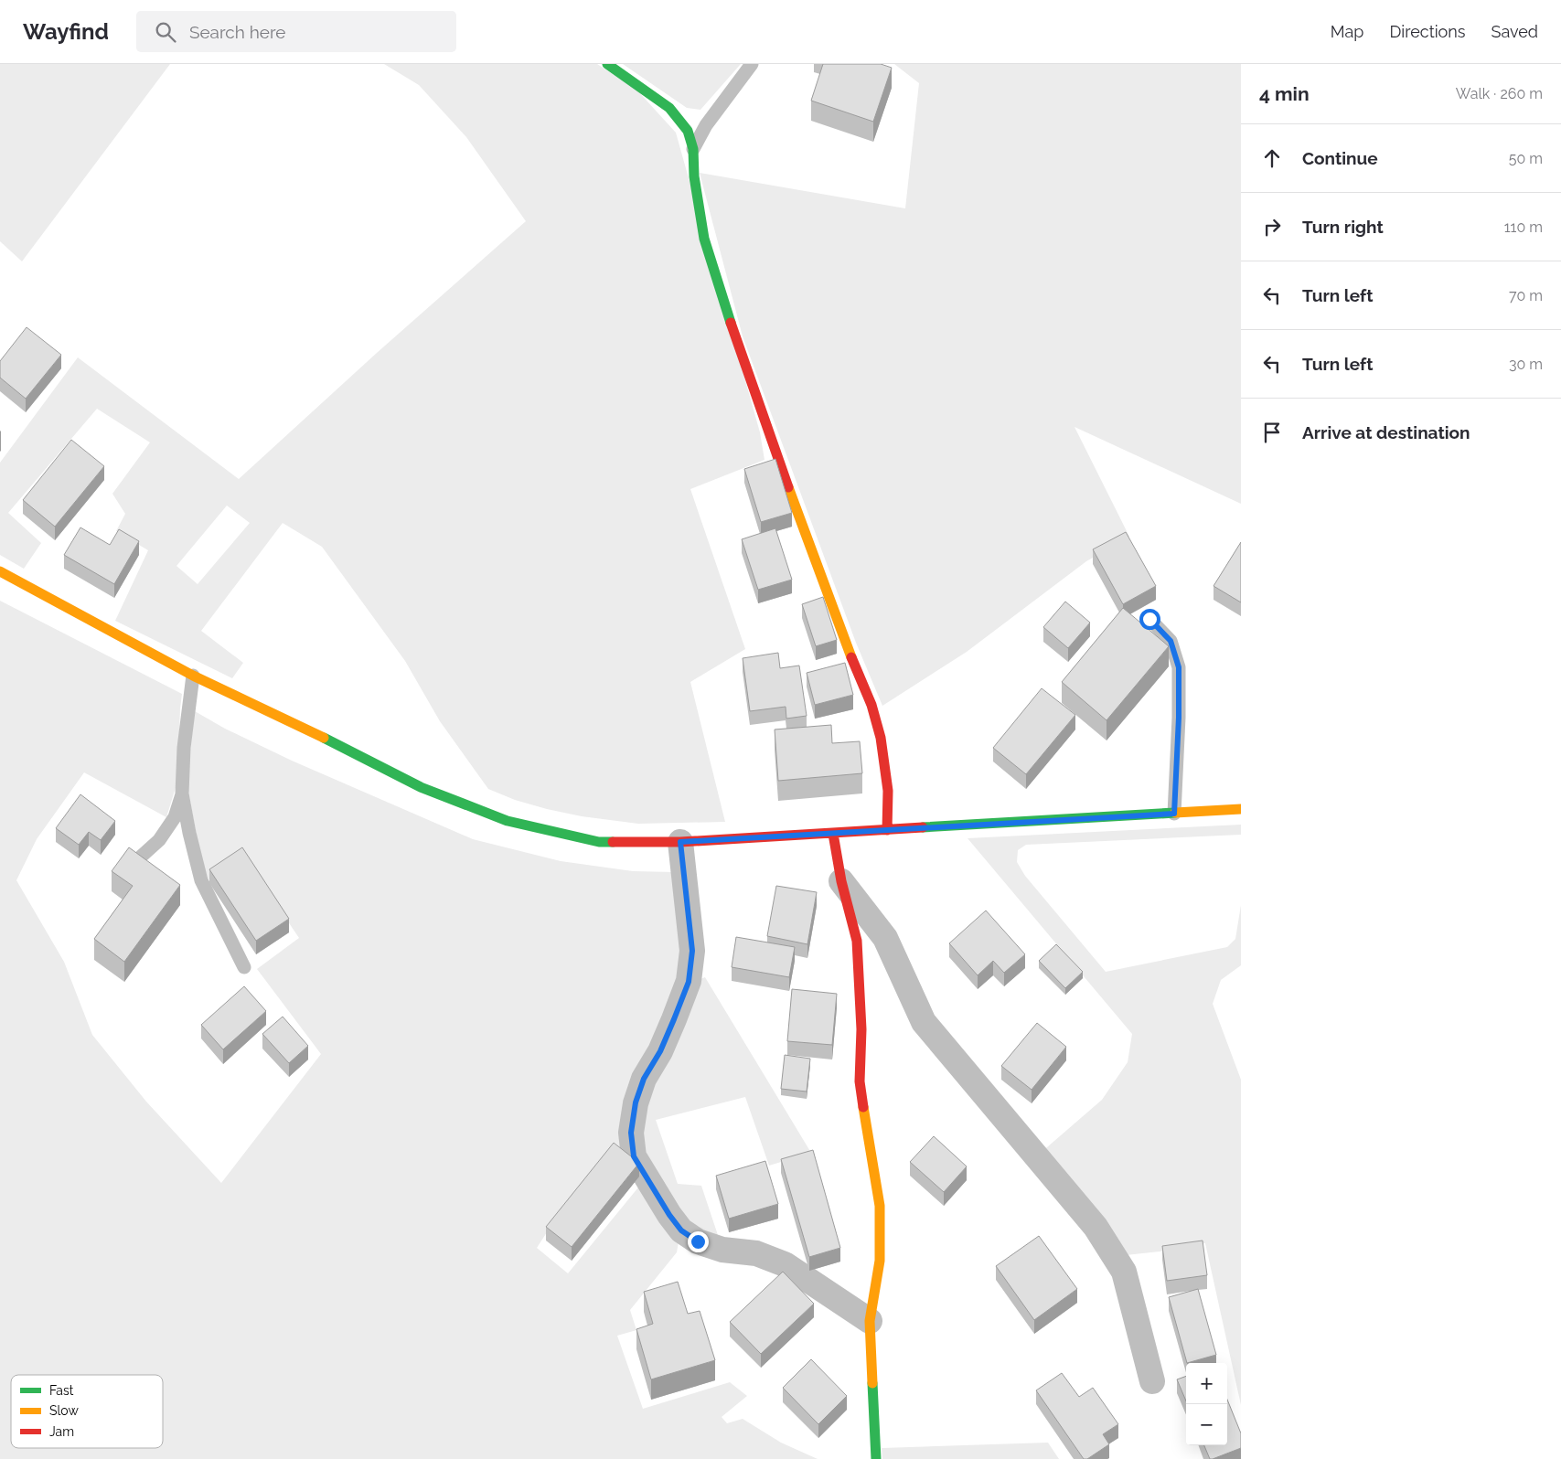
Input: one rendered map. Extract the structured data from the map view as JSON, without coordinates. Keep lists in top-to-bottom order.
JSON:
{
  "legend": ["Fast", "Slow", "Jam"],
  "page": {
    "header": "Wayfind",
    "search": "Search here",
    "nav": ["Map", "Directions", "Saved"],
    "heading": ["4 min", "Walk · 260 m"],
    "list": [
      ["Continue", "50 m"],
      ["Turn right", "110 m"],
      ["Turn left", "70 m"],
      ["Turn left", "30 m"],
      "Arrive at destination"
    ],
    "map_buttons": ["+", "−"]
  }
}
